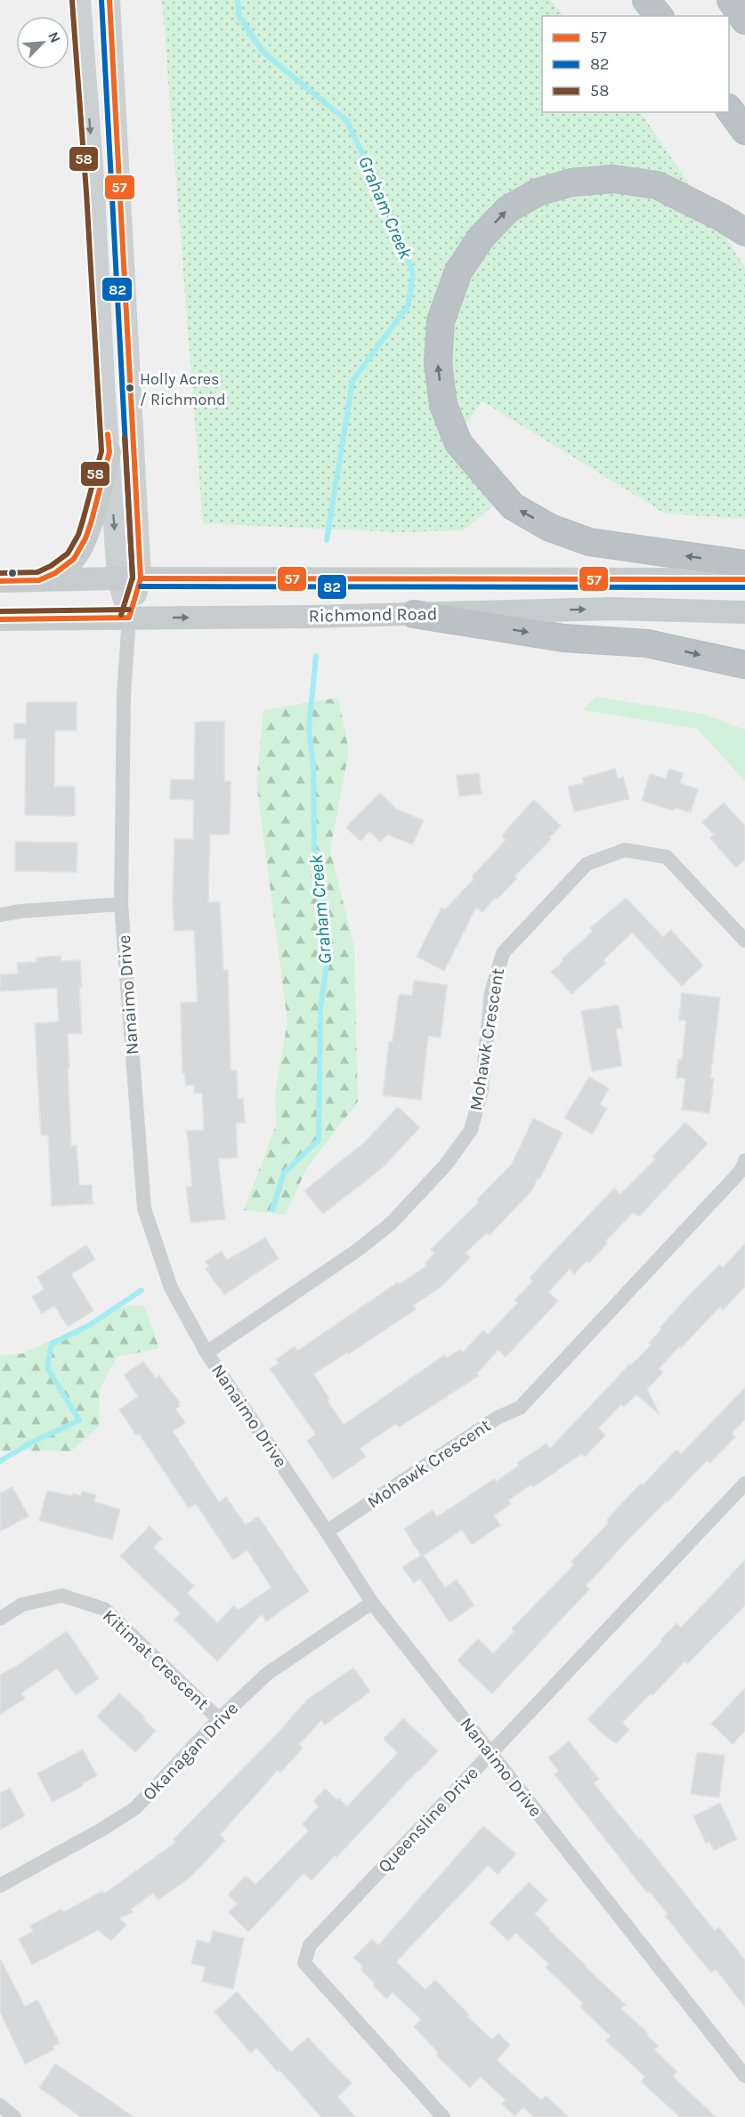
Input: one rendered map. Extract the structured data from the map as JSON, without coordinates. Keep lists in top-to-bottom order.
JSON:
{
  "streets": {
    "main road": ["Richmond Road"],
    "street": [
      "Nanaimo Drive",
      "Mohawk Crescent",
      "Kitimat Crescent",
      "Okanagan Drive",
      "Queensline Drive"
    ]
  },
  "crossings": [
    ["Richmond Road", "Nanaimo Drive"],
    ["Nanaimo Drive", "Mohawk Crescent"],
    ["Nanaimo Drive", "Okanagan Drive"],
    ["Nanaimo Drive", "Queensline Drive"],
    ["Kitimat Crescent", "Okanagan Drive"]
  ],
  "water": ["Graham Creek"],
  "places": ["Holly Acres / Richmond"],
  "lines": ["transit line 57", "transit line 82", "transit line 58"],
  "legend": ["57", "82", "58"],
  "north": "top right"
}
